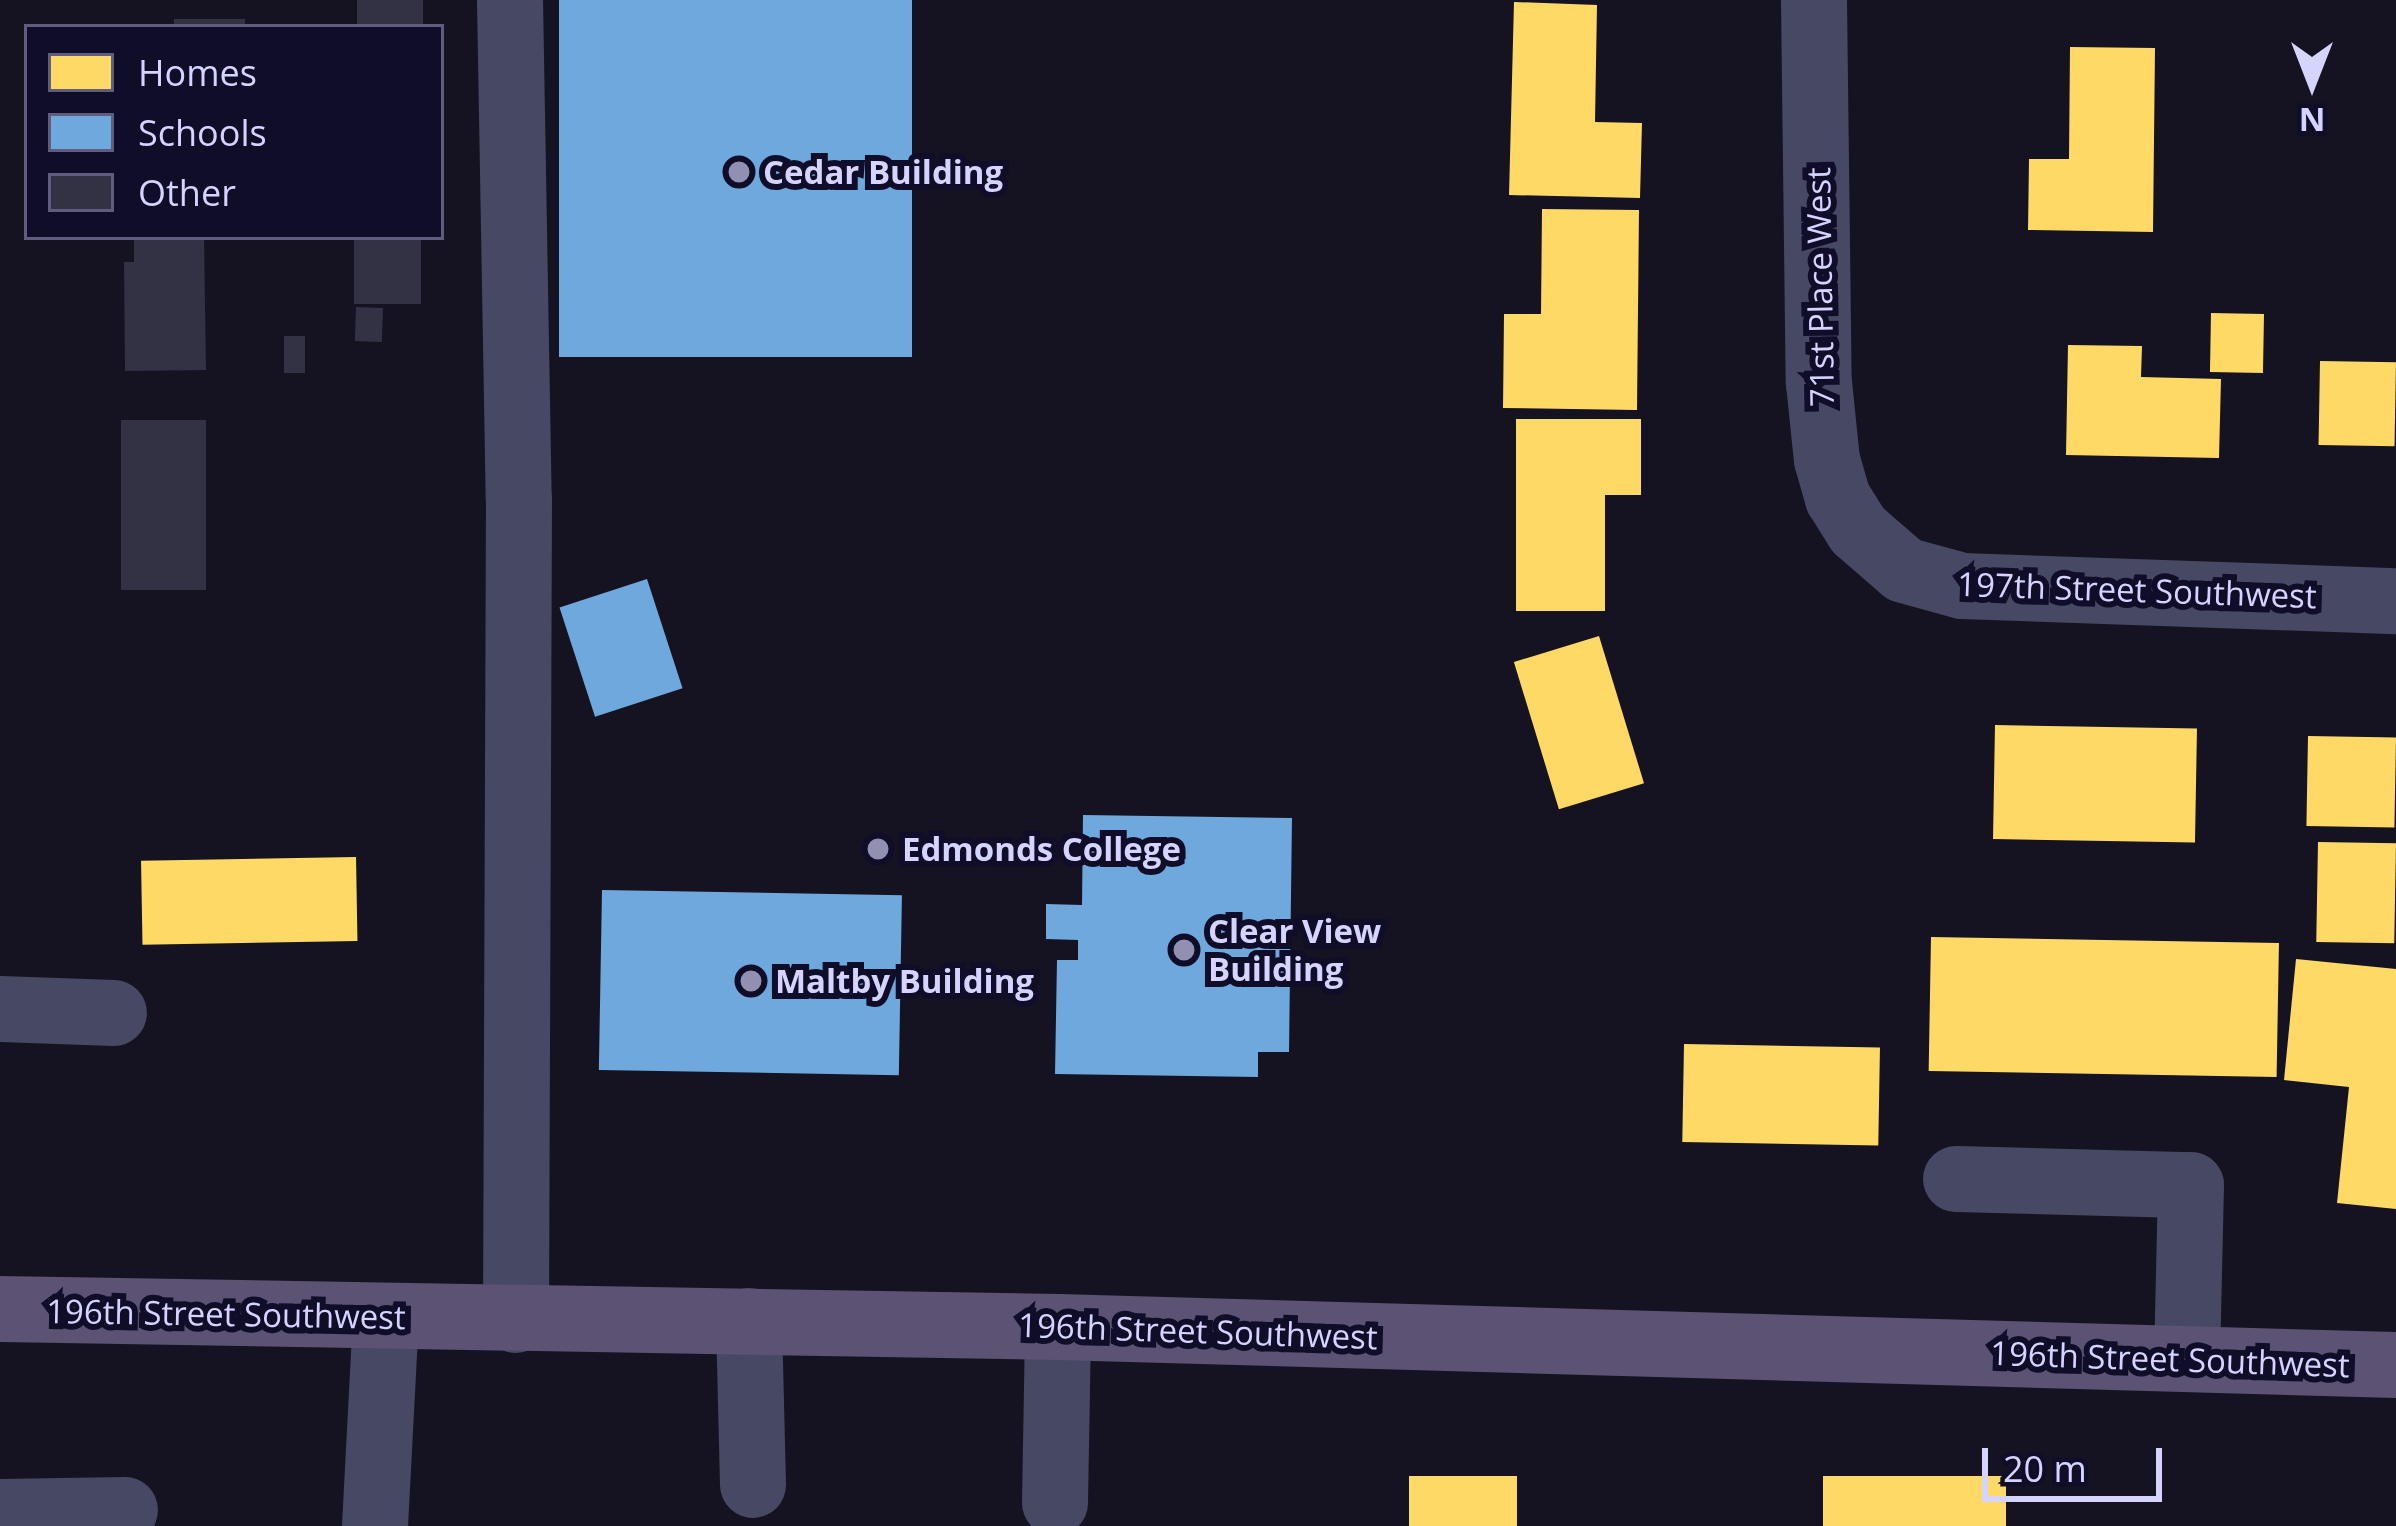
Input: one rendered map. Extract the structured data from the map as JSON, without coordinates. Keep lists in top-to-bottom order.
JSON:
{
  "streets": {
    "main road": ["196th Street Southwest"],
    "street": ["71st Place West", "197th Street Southwest"]
  },
  "crossings": [
    ["71st Place West", "197th Street Southwest"]
  ],
  "places": [
    "Cedar Building",
    "Edmonds College",
    "Clear View Building",
    "Maltby Building"
  ],
  "legend": ["Homes", "Schools", "Other"],
  "scale_bar": "20 m",
  "north": "bottom"
}
